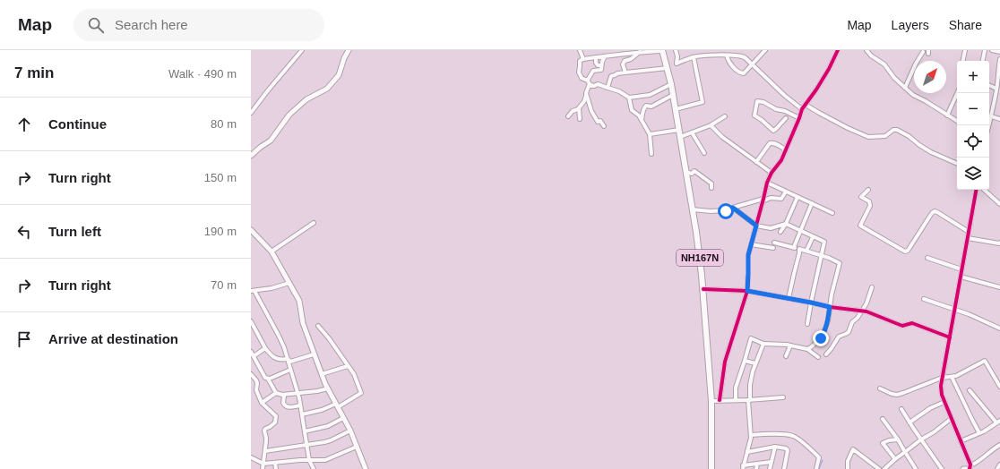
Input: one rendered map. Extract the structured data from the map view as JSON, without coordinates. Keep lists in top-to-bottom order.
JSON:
{
  "streets": {
    "highway": ["NH167N"]
  },
  "north": "top right",
  "page": {
    "header": "Map",
    "search": "Search here",
    "nav": ["Map", "Layers", "Share"],
    "heading": ["7 min", "Walk · 490 m"],
    "map_buttons": ["+", "−"],
    "list": [
      ["Continue", "80 m"],
      ["Turn right", "150 m"],
      ["Turn left", "190 m"],
      ["Turn right", "70 m"],
      "Arrive at destination"
    ]
  }
}
